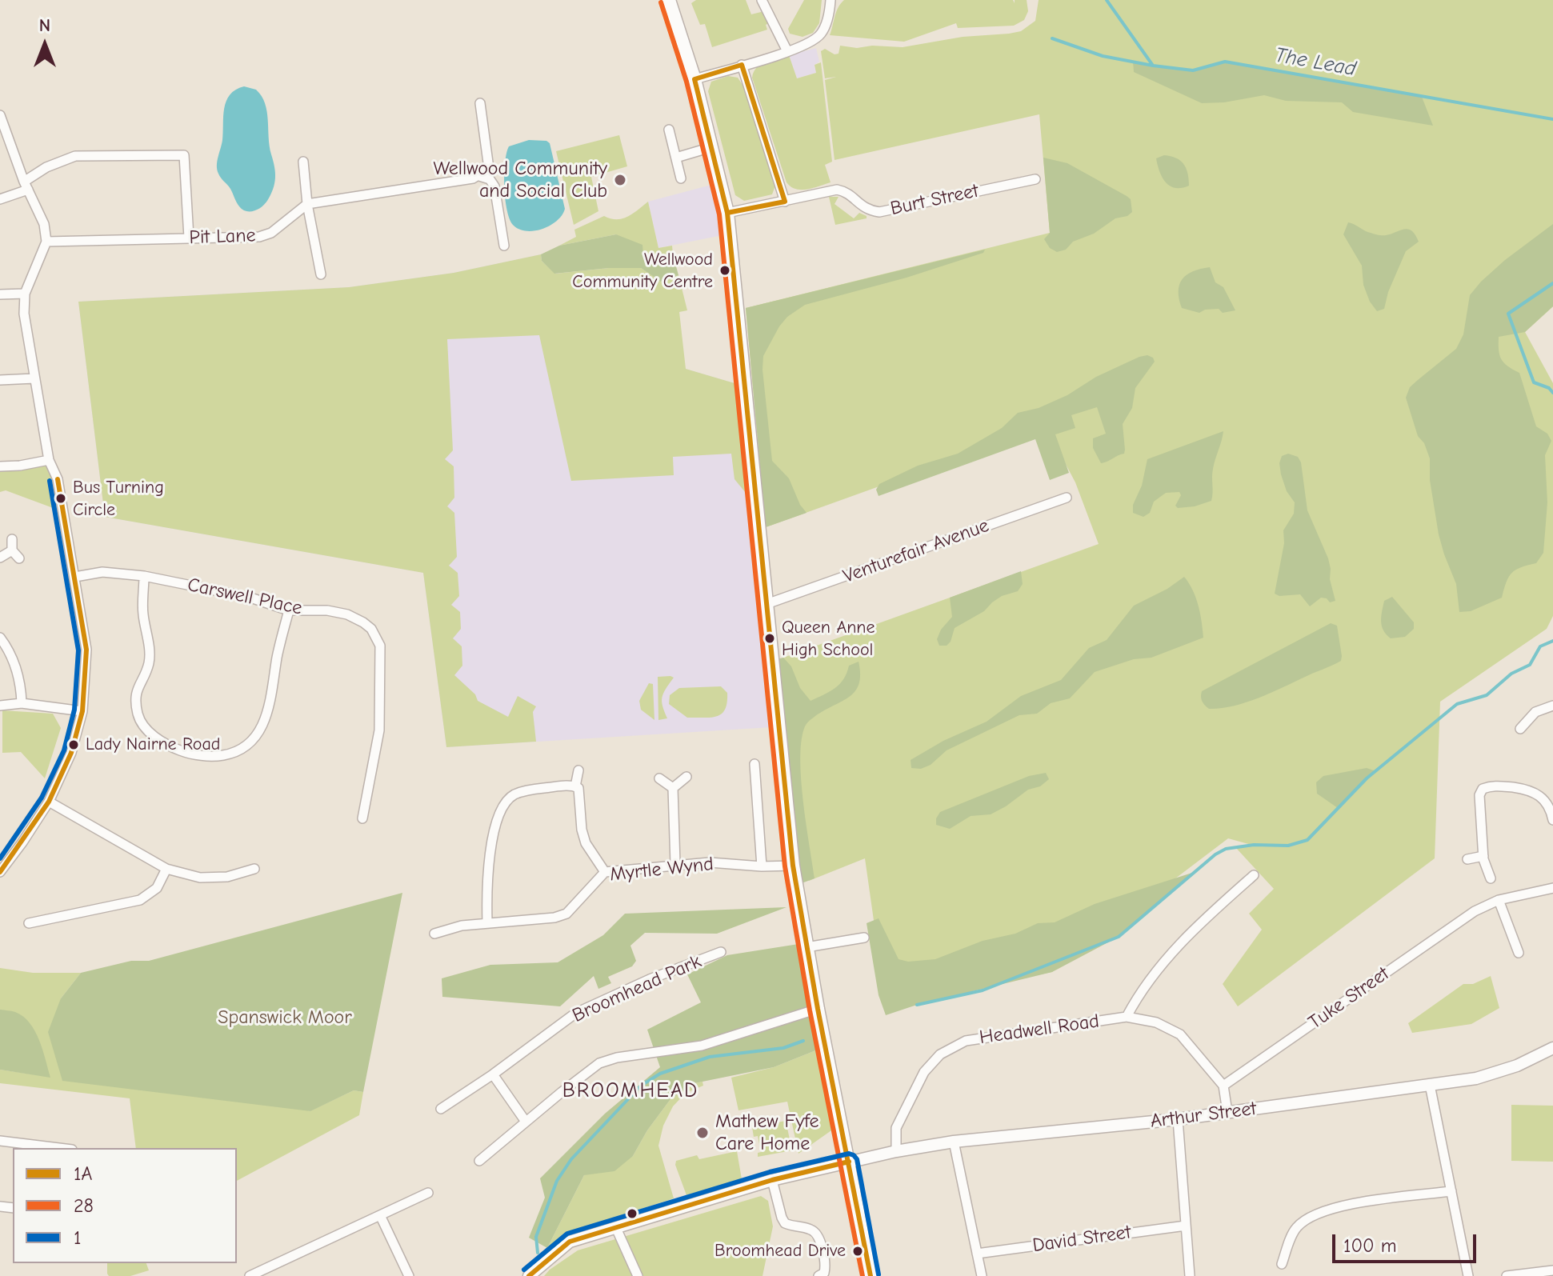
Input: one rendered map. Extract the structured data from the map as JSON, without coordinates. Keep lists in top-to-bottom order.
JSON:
{
  "streets": {
    "street": [
      "Burt Street",
      "Pit Lane",
      "Venturefair Avenue",
      "Carswell Place",
      "Myrtle Wynd",
      "Broomhead Park",
      "Tuke Street",
      "Headwell Road",
      "Arthur Street",
      "David Street"
    ]
  },
  "crossings": [
    ["Tuke Street", "Headwell Road"],
    ["Headwell Road", "Arthur Street"]
  ],
  "districts": ["BROOMHEAD"],
  "water": ["The Lead"],
  "parks": ["Spanswick Moor"],
  "places": [
    "Wellwood Community and Social Club",
    "Wellwood Community Centre",
    "Bus Turning Circle",
    "Queen Anne High School",
    "Lady Nairne Road",
    "Mathew Fyfe Care Home",
    "Broomhead Drive"
  ],
  "lines": ["transit line 28", "transit line 1A", "transit line 1"],
  "legend": ["1A", "28", "1"],
  "scale_bar": "100 m",
  "north": "top"
}
